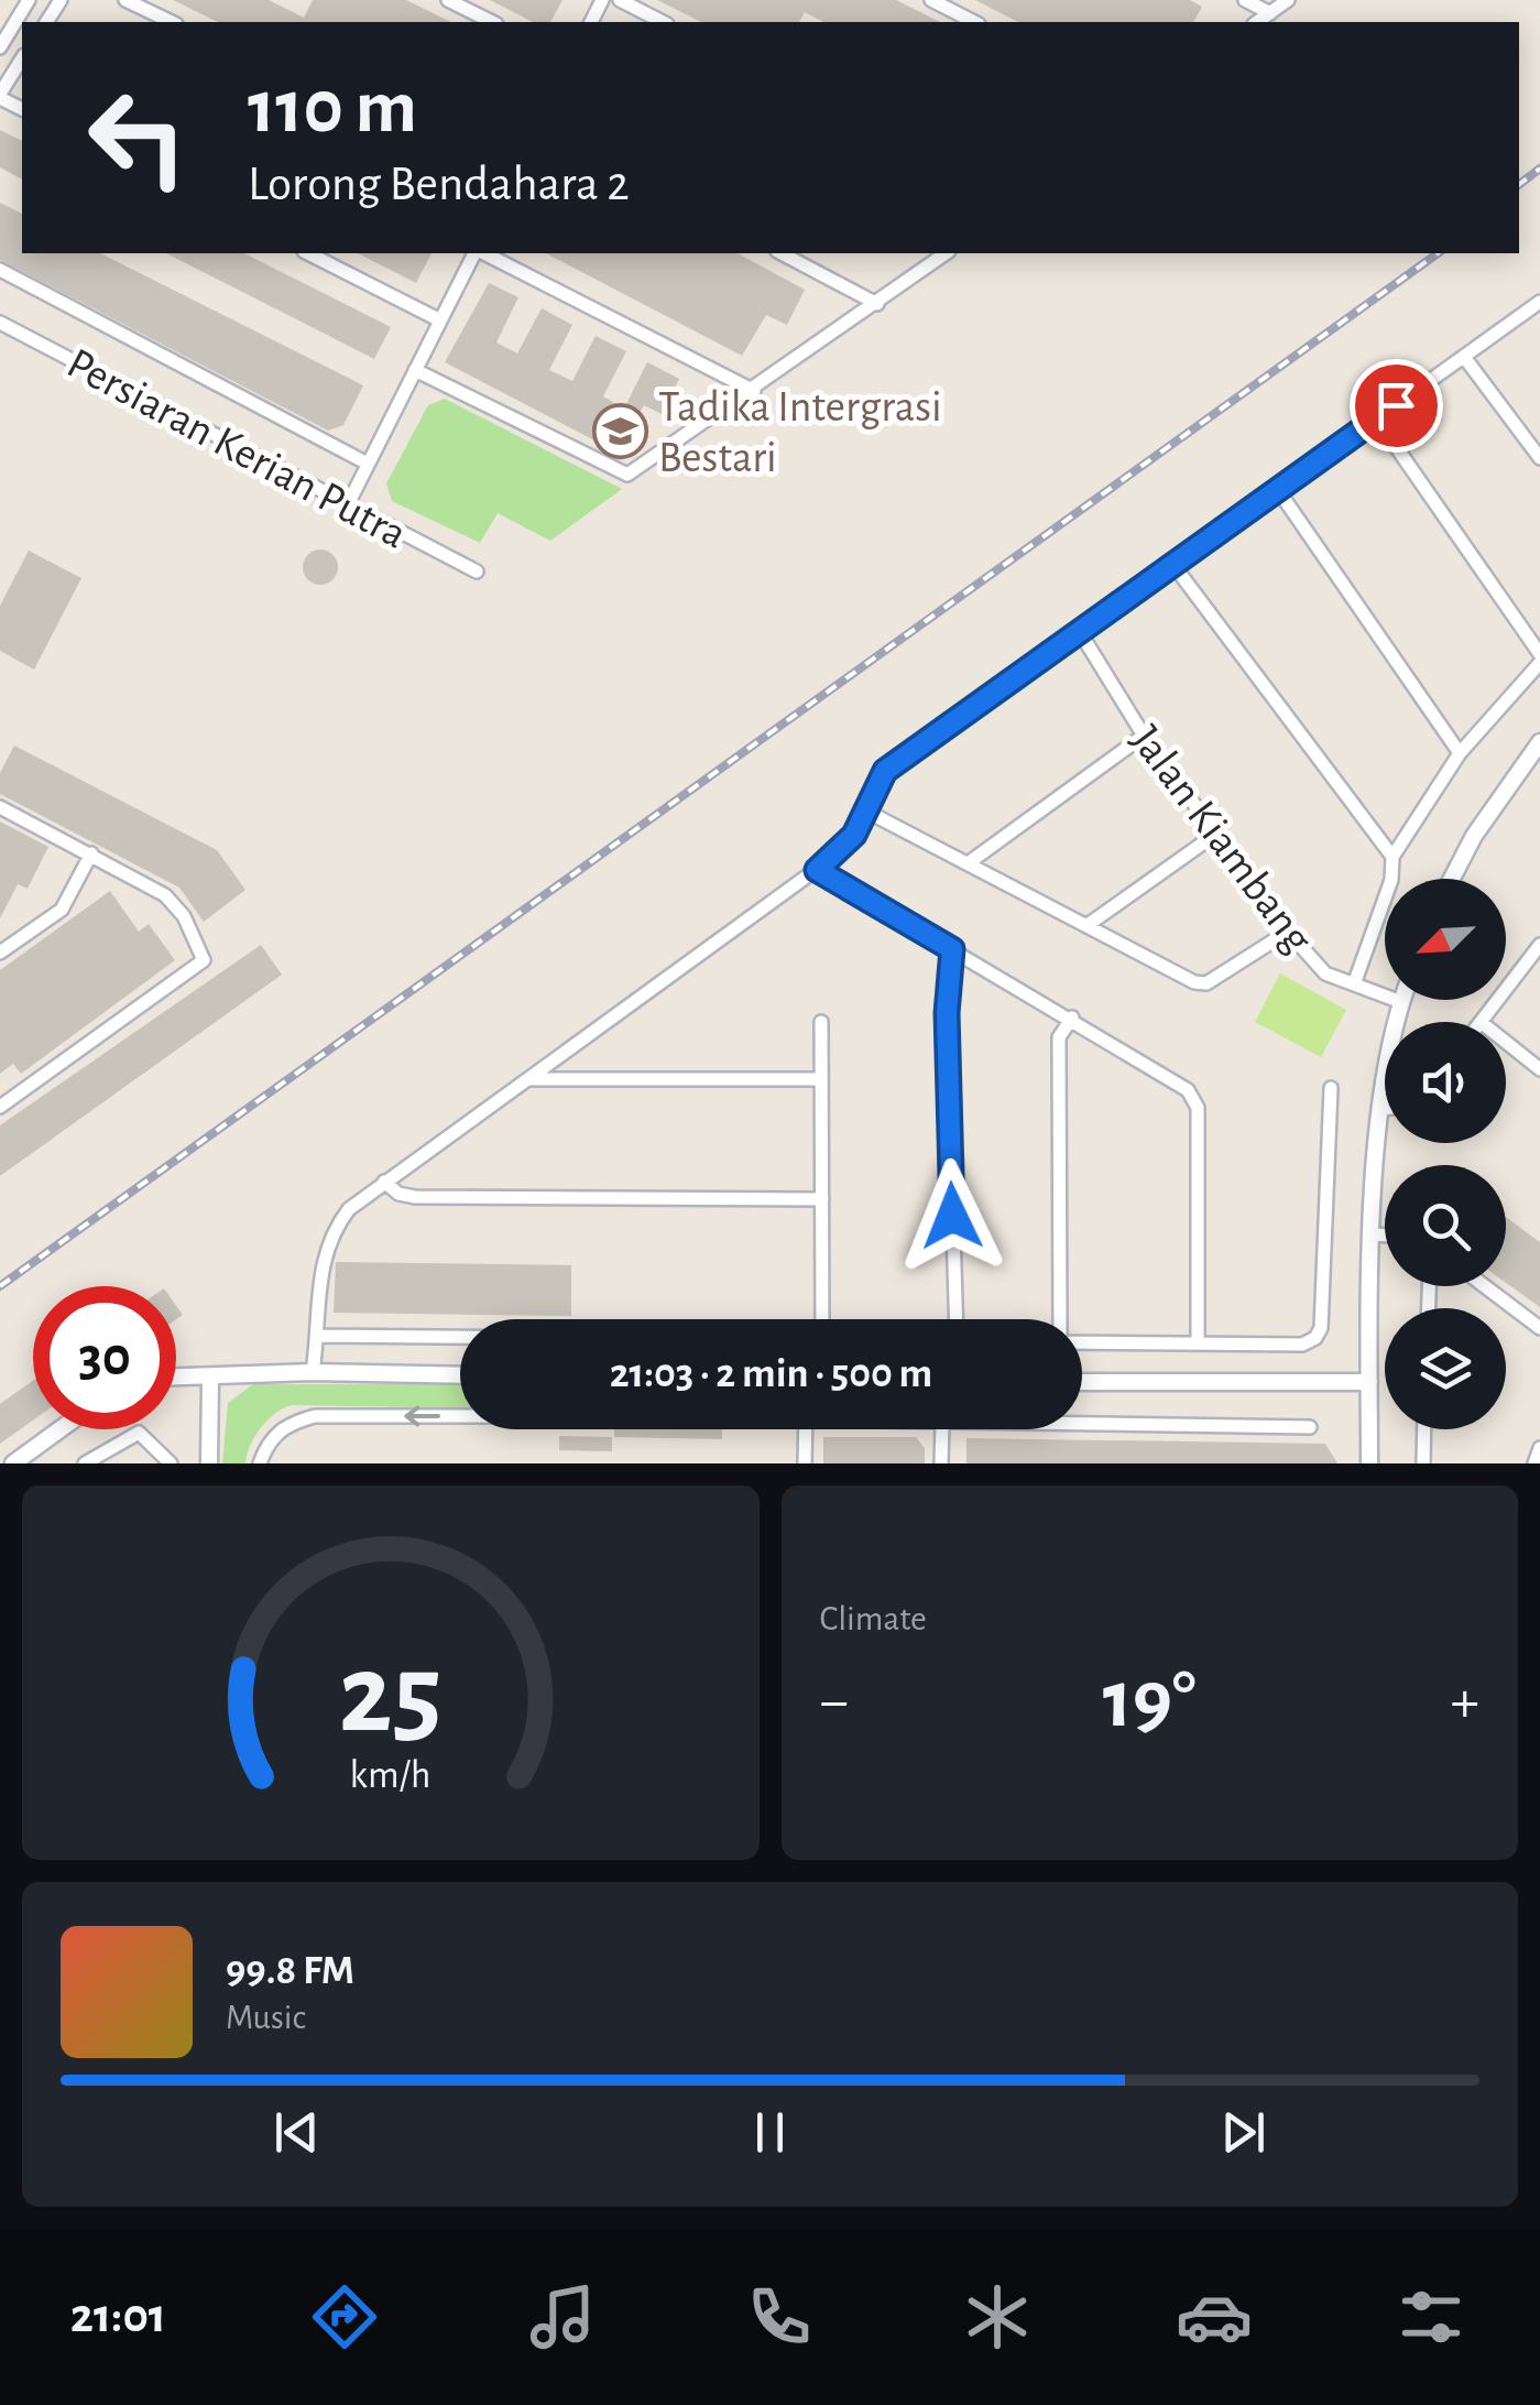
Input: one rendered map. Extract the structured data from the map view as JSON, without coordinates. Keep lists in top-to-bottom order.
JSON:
{
  "streets": {
    "street": ["Persiaran Kerian Putra", "Jalan Kiambang"]
  },
  "places": {
    "school or university": ["Tadika Intergrasi Bestari"]
  },
  "north": "bottom left",
  "page": {
    "turn": ["110 m", "Lorong Bendahara 2"],
    "limit": "30",
    "trip": "21:03 · 2 min · 500 m",
    "tile": "Climate",
    "heat": ["−", "19°", "+"],
    "song": ["99.8 FM", "Music"],
    "tabs": "21:01",
    "gauge": ["25", "km/h"]
  }
}
